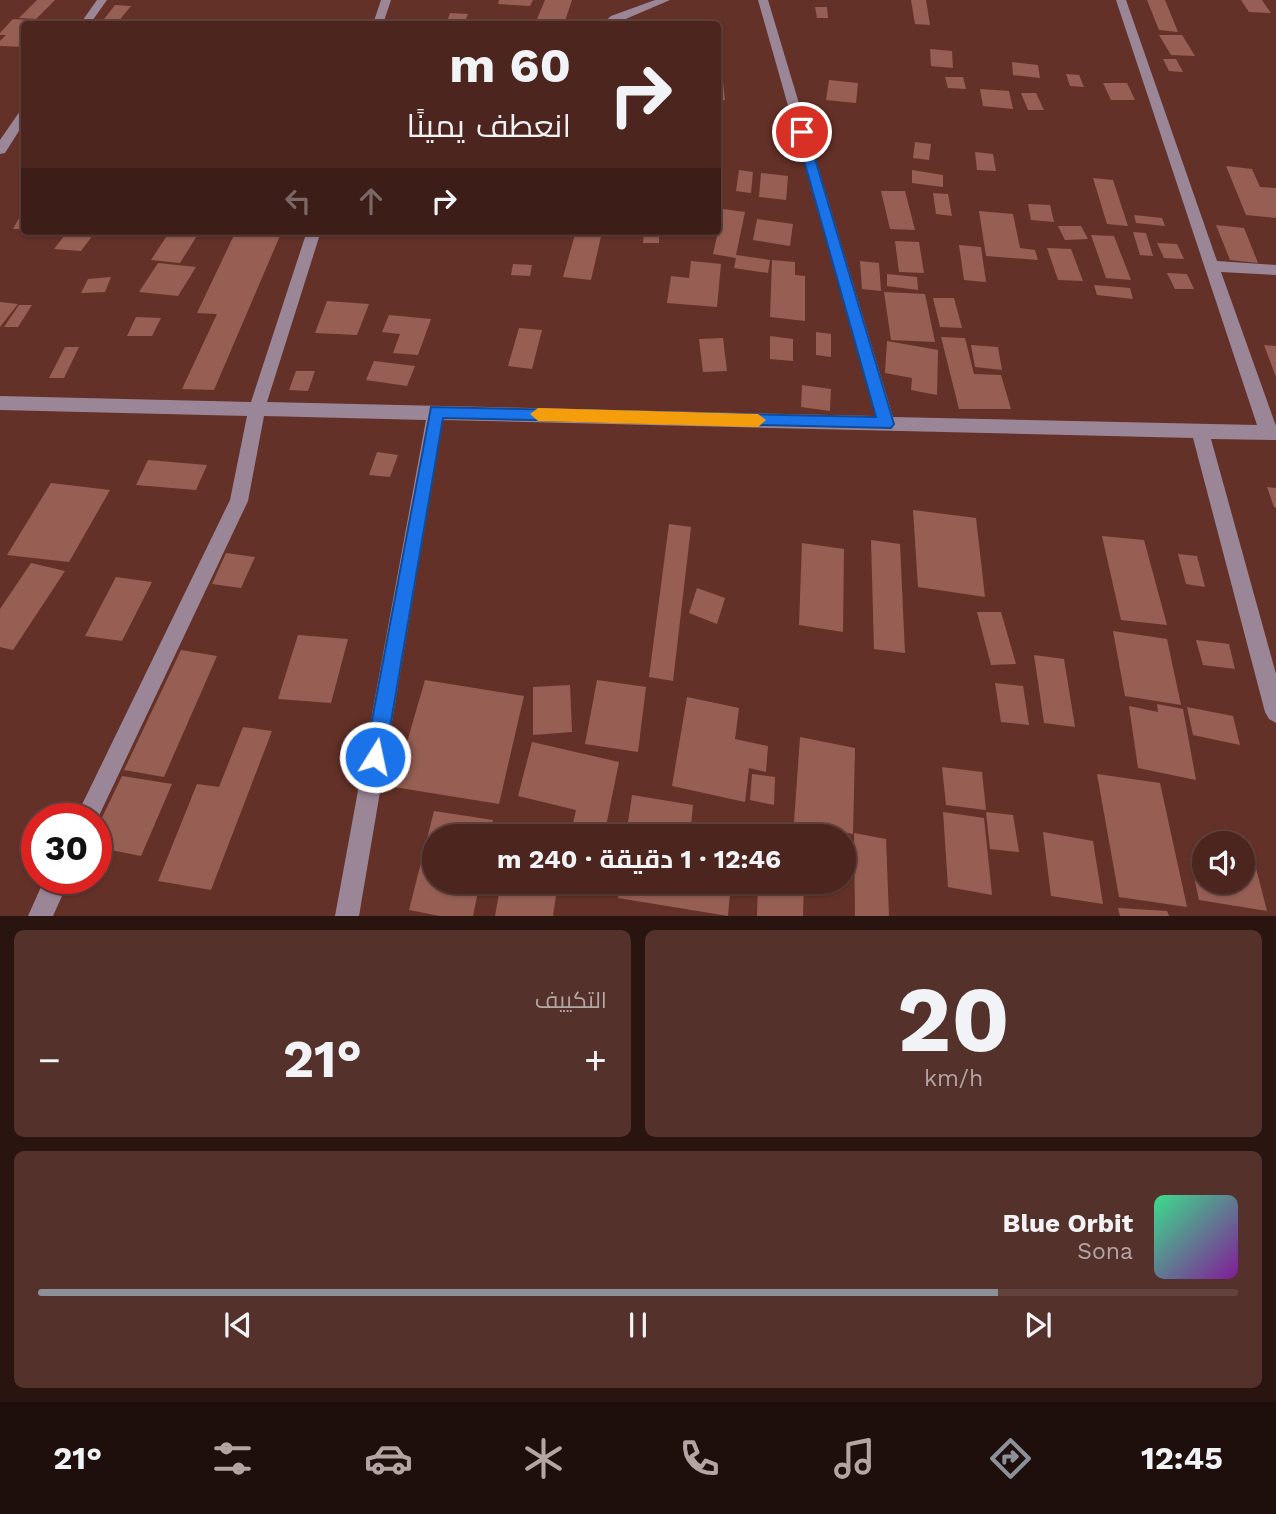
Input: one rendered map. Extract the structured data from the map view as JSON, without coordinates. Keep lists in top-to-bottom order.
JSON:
{
  "page": {
    "turn": ["60 m", "انعطف يمينًا"],
    "limit": "30",
    "trip": "12:46 · 1 دقيقة · 240 m",
    "tile": [
      ["20", "km/h"],
      "التكييف"
    ],
    "heat": ["−", "21°", "+"],
    "song": ["Blue Orbit", "Sona"],
    "tabs": ["12:45", "21°"]
  }
}
